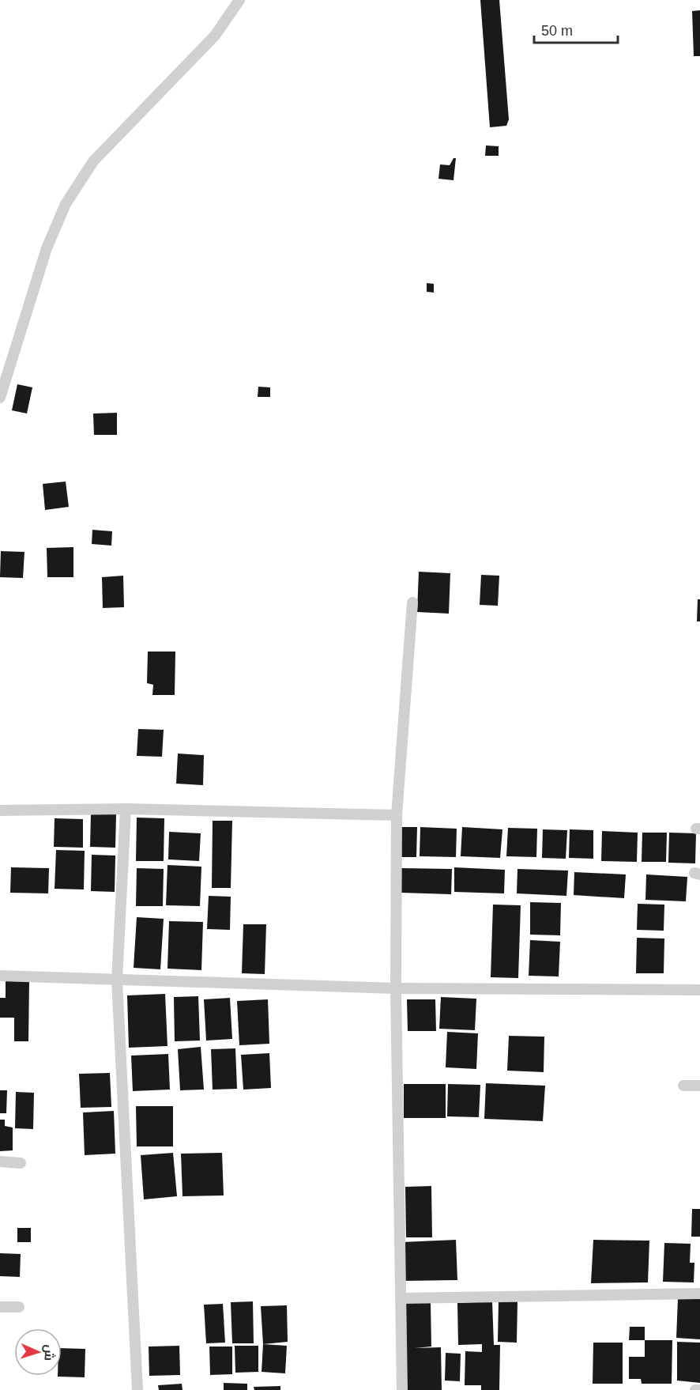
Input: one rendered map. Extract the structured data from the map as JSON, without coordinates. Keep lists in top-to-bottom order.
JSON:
{
  "scale_bar": "50 m",
  "north": "right"
}
